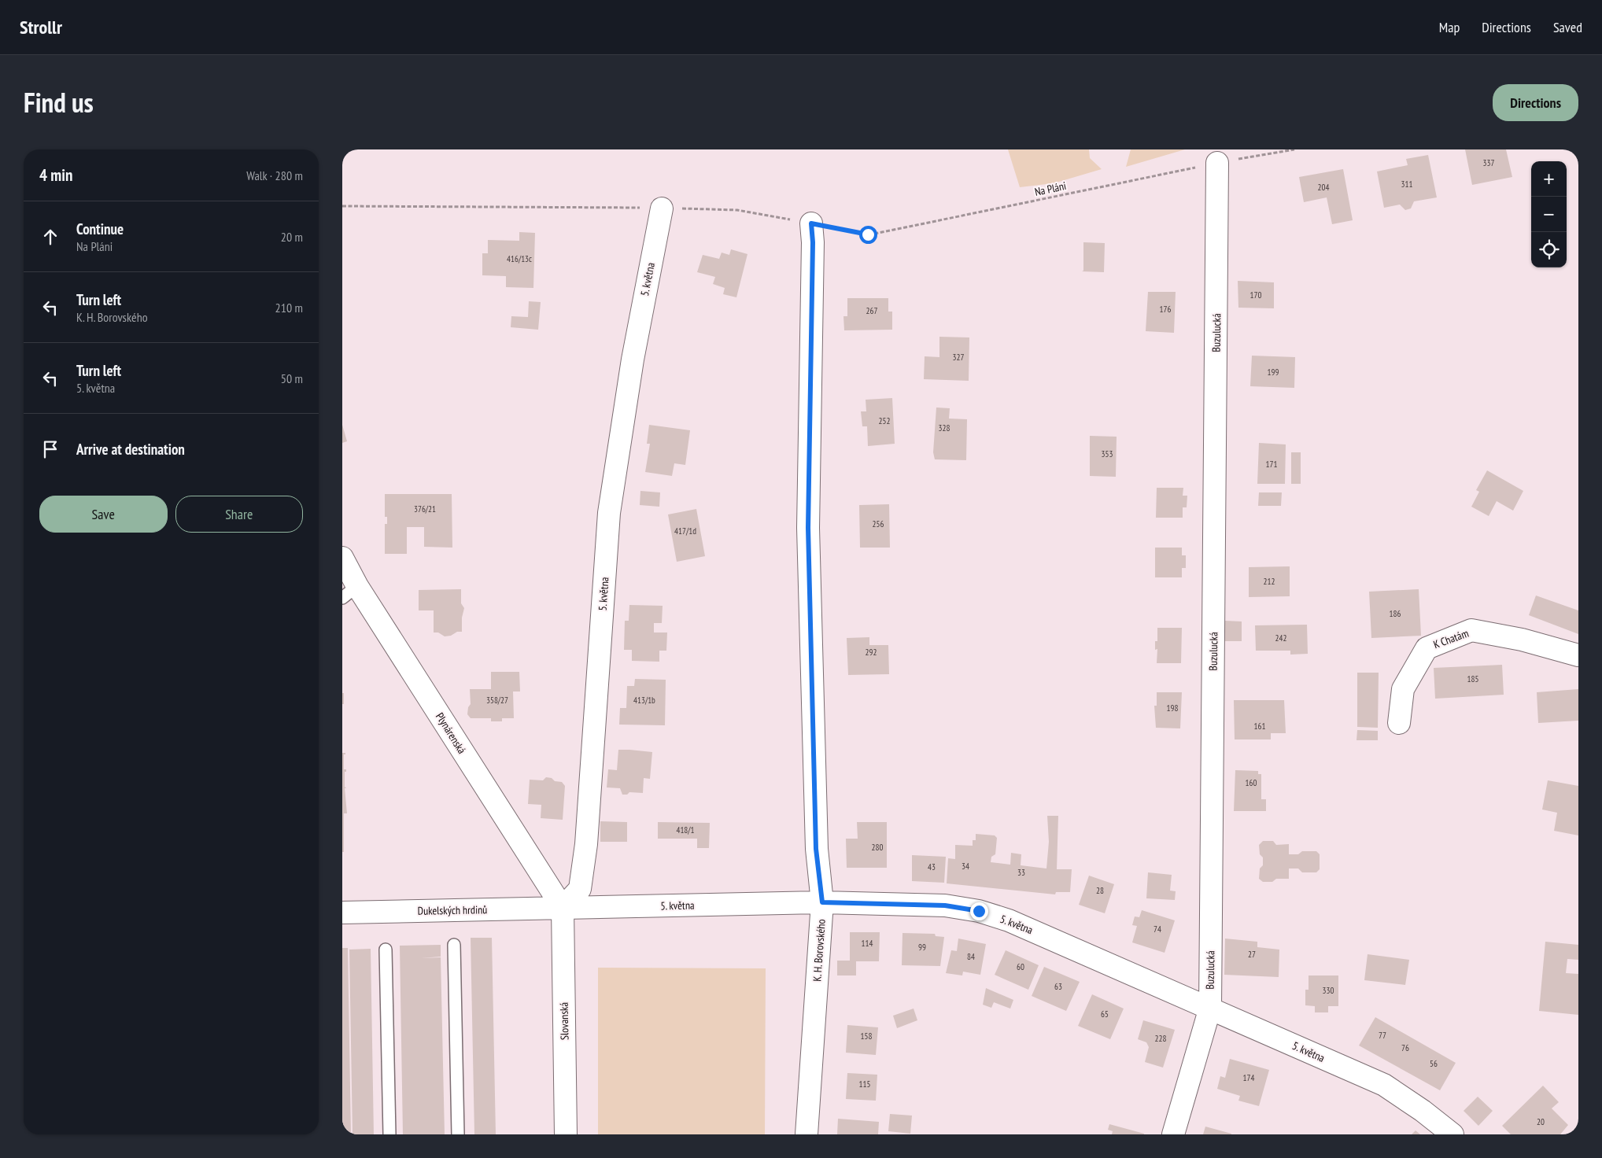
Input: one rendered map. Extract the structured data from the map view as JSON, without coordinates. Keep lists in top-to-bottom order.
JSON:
{
  "streets": {
    "street": [
      "5. května",
      "Buzulucká",
      "K Chatám",
      "Plynárenská",
      "Dukelských hrdinů",
      "K. H. Borovského",
      "Slovanská"
    ],
    "path": ["Na Pláni"]
  },
  "crossings": [
    ["Na Pláni", "5. května"],
    ["Na Pláni", "Buzulucká"],
    ["Na Pláni", "K. H. Borovského"],
    ["5. května", "Buzulucká"],
    ["5. května", "Plynárenská"],
    ["5. května", "Dukelských hrdinů"],
    ["5. května", "K. H. Borovského"],
    ["5. května", "Slovanská"],
    ["Plynárenská", "Dukelských hrdinů"],
    ["Plynárenská", "Slovanská"],
    ["Dukelských hrdinů", "Slovanská"]
  ],
  "house_numbers": [
    "337",
    "311",
    "204",
    "416/13c",
    "170",
    "176",
    "267",
    "327",
    "199",
    "252",
    "328",
    "353",
    "171",
    "376/21",
    "256",
    "417/1d",
    "212",
    "186",
    "242",
    "292",
    "185",
    "358/27",
    "413/1b",
    "198",
    "161",
    "160",
    "418/1",
    "280",
    "34",
    "43",
    "33",
    "28",
    "74",
    "114",
    "99",
    "27",
    "84",
    "60",
    "63",
    "330",
    "65",
    "77",
    "158",
    "228",
    "76",
    "56",
    "174",
    "115",
    "20"
  ],
  "page": {
    "header": "Strollr",
    "nav": ["Map", "Directions", "Saved"],
    "title": "Find us",
    "buttons": [
      "Directions",
      ["Save", "Share"]
    ],
    "heading": ["4 min", "Walk · 280 m"],
    "map_buttons": ["+", "−"],
    "list": [
      ["Continue", "Na Pláni", "20 m"],
      ["Turn left", "K. H. Borovského", "210 m"],
      ["Turn left", "5. května", "50 m"],
      "Arrive at destination"
    ]
  }
}
